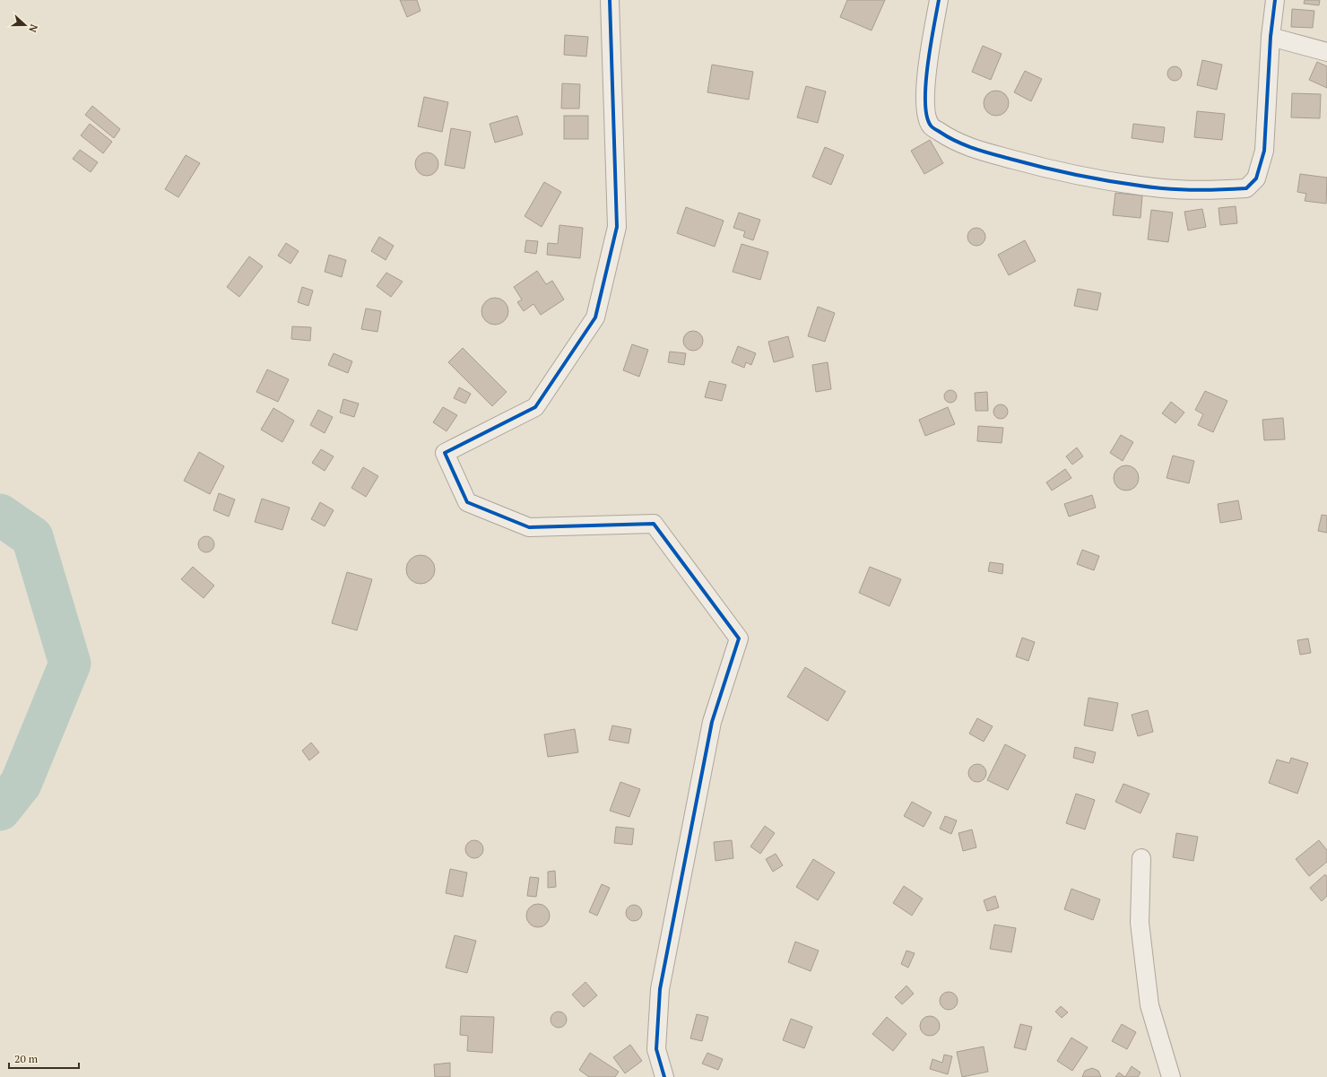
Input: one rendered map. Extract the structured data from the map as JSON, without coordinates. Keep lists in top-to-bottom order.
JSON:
{
  "scale_bar": "20 m",
  "north": "right"
}
